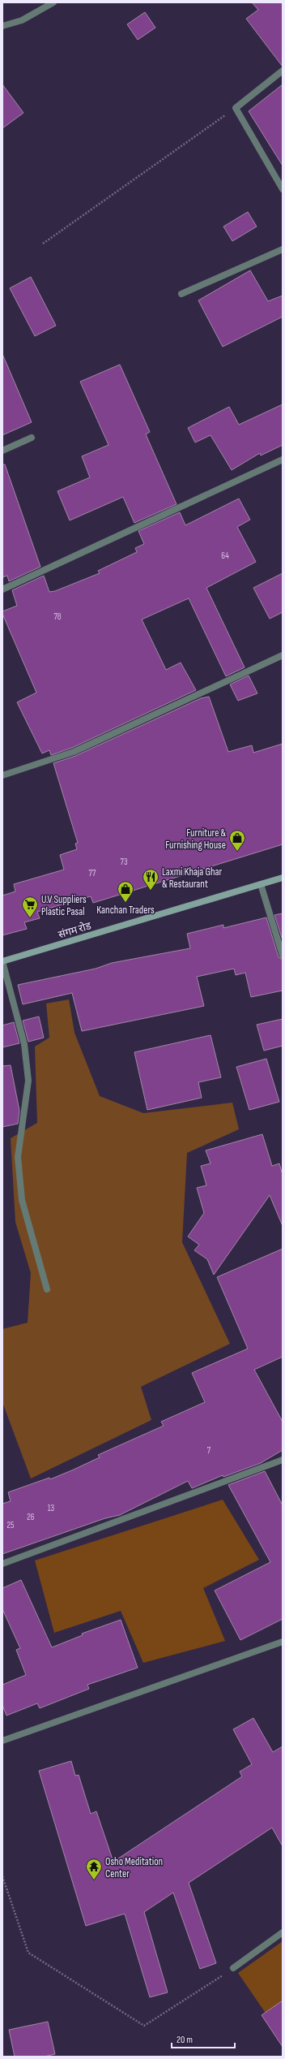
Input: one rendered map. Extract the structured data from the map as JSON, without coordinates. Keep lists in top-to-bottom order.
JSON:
{
  "streets": {
    "street": ["संगम रोड"]
  },
  "places": {
    "shop": ["Furniture & Furnishing House", "Kanchan Traders"],
    "restaurant": ["Laxmi Khaja Ghar & Restaurant"],
    "supermarket": ["U.V Suppliers Plastic Pasal"],
    "temple": ["Osho Meditation Center"]
  },
  "house_numbers": [
    "64",
    "78",
    "73",
    "77",
    "7",
    "13",
    "26",
    "25"
  ],
  "scale_bar": "20 m"
}
